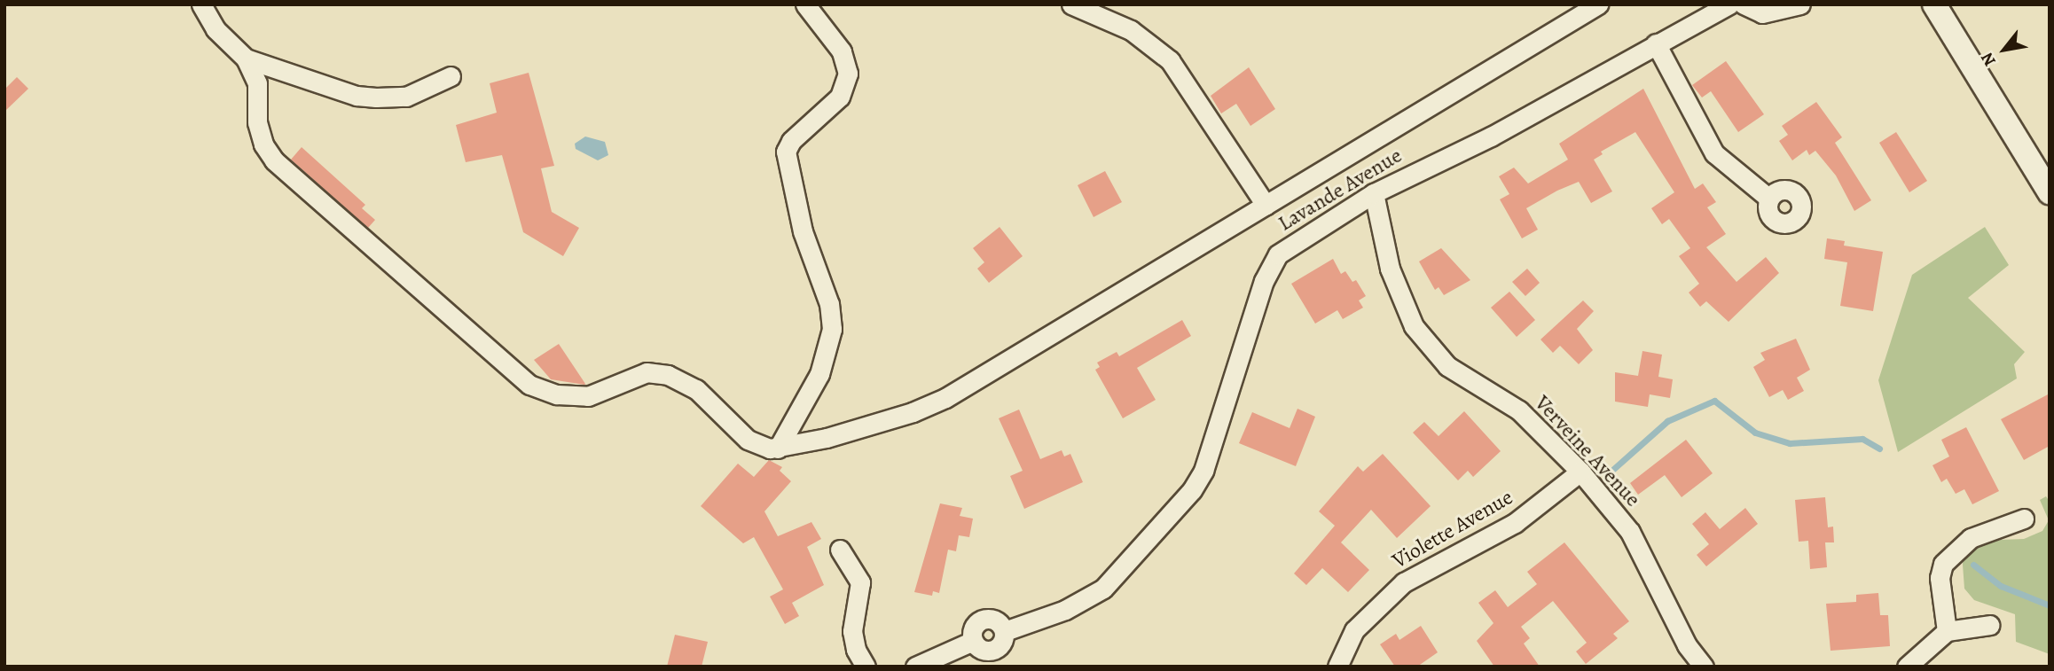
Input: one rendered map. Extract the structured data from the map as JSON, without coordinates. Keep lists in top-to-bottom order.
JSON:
{
  "streets": {
    "street": ["Lavande Avenue", "Verveine Avenue", "Violette Avenue"]
  },
  "crossings": [
    ["Lavande Avenue", "Verveine Avenue"],
    ["Verveine Avenue", "Violette Avenue"]
  ],
  "north": "bottom left"
}
